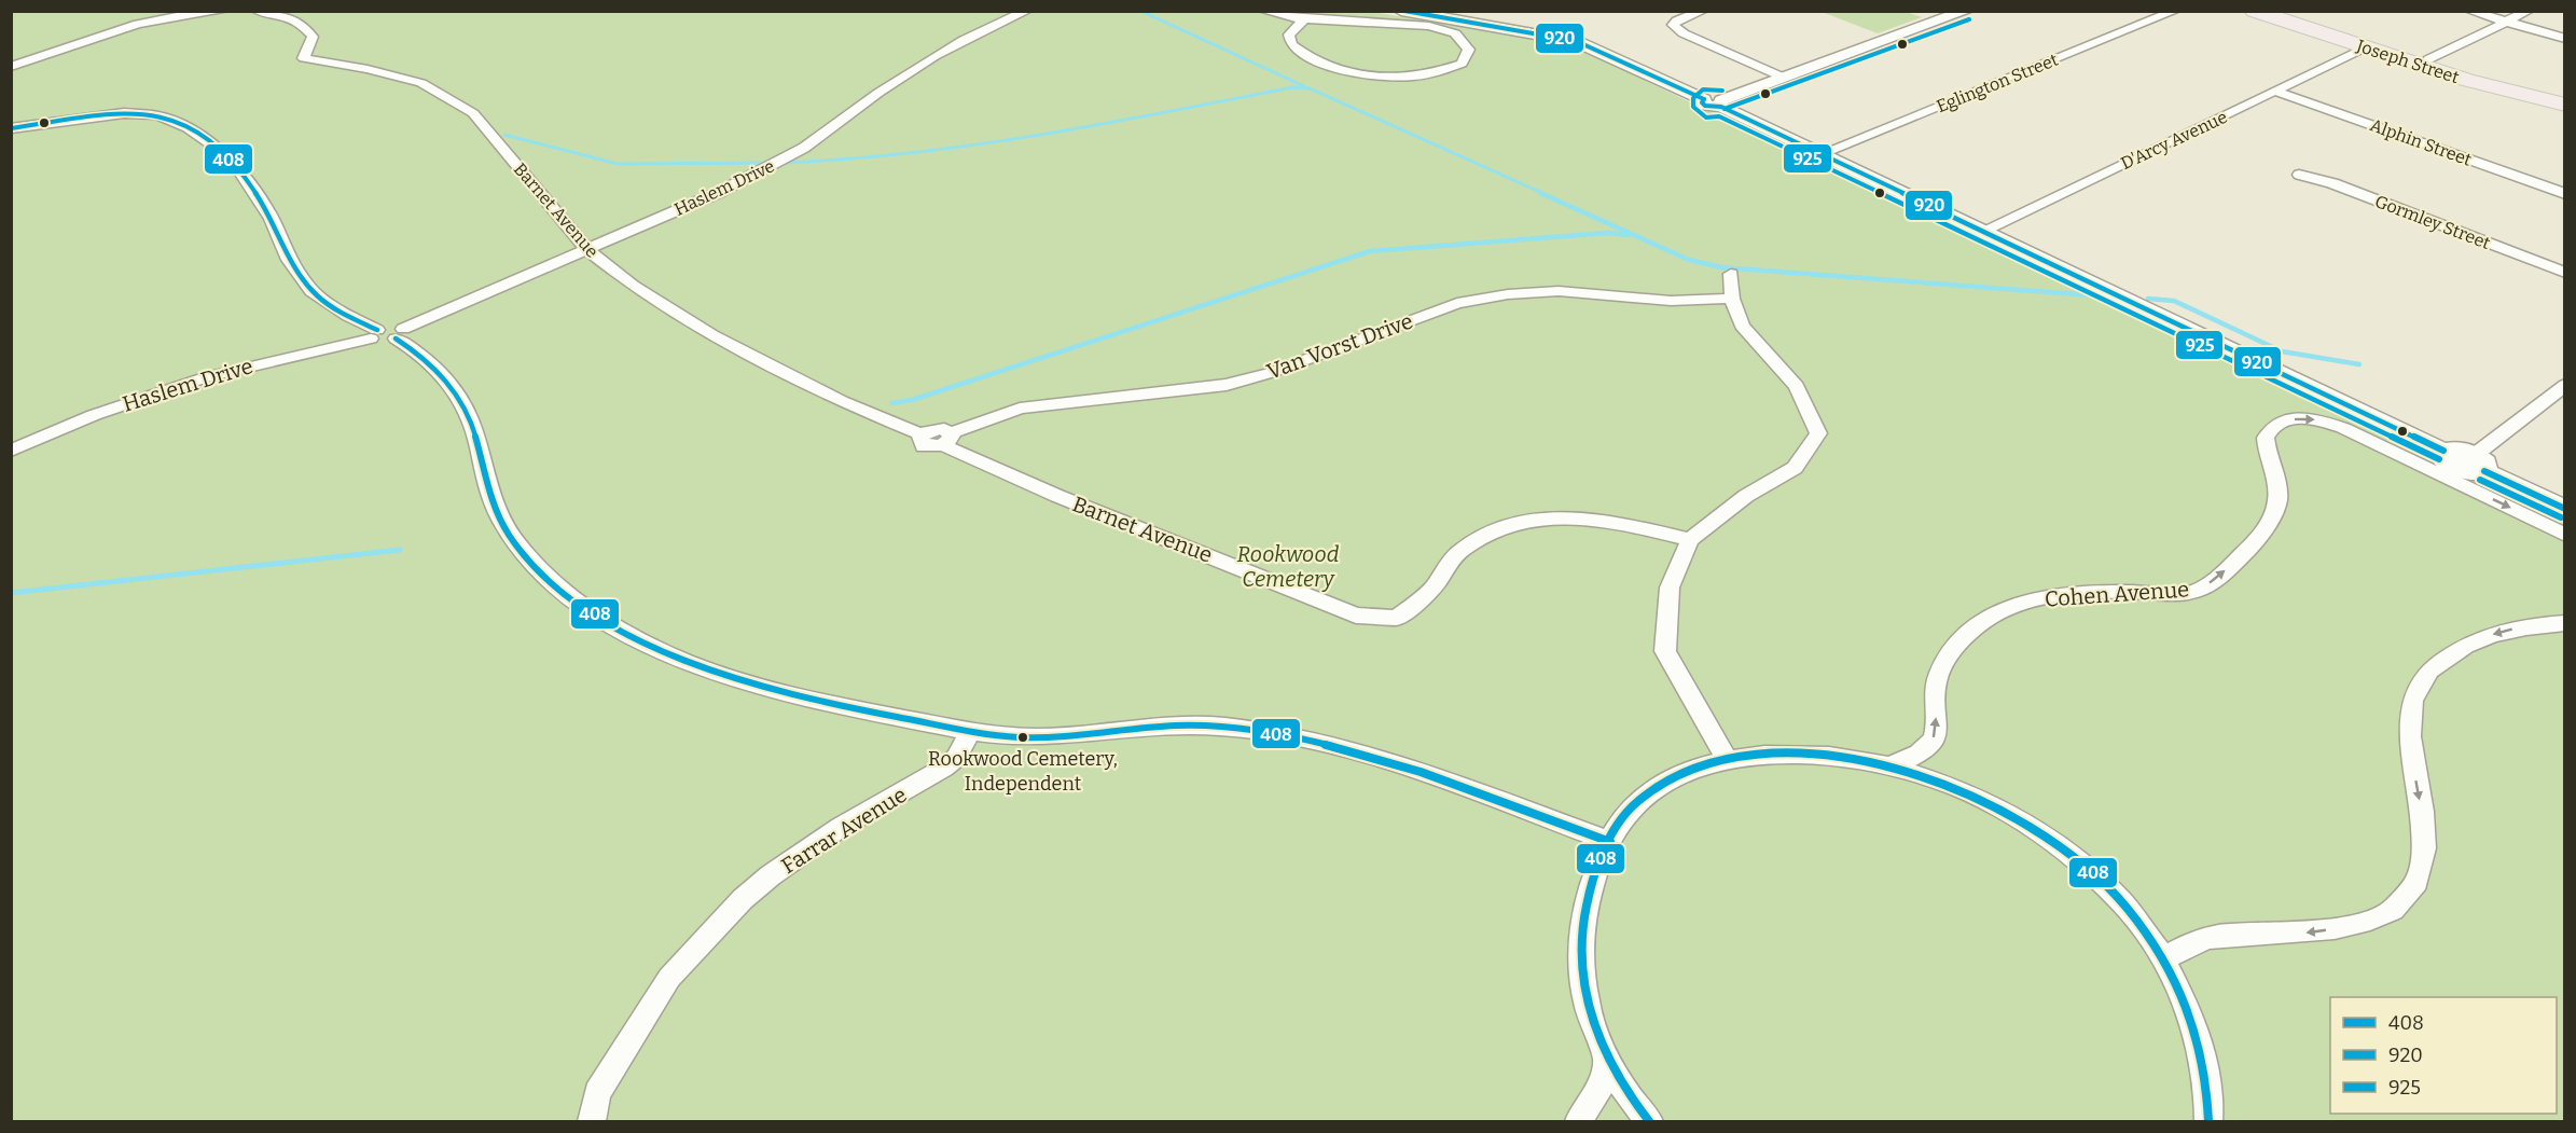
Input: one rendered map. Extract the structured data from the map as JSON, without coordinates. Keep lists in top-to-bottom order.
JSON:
{
  "streets": {
    "highway": ["Joseph Street"],
    "street": [
      "Eglington Street",
      "D'Arcy Avenue",
      "Alphin Street",
      "Haslem Drive",
      "Barnet Avenue",
      "Gormley Street",
      "Van Vorst Drive",
      "Cohen Avenue",
      "Farrar Avenue"
    ]
  },
  "crossings": [
    ["Joseph Street", "D'Arcy Avenue"],
    ["D'Arcy Avenue", "Alphin Street"],
    ["Haslem Drive", "Barnet Avenue"],
    ["Barnet Avenue", "Van Vorst Drive"]
  ],
  "one_way": ["Cohen Avenue"],
  "parks": ["Rookwood Cemetery"],
  "places": ["Rookwood Cemetery, Independent"],
  "lines": ["transit line 920", "transit line 925", "transit line 408"],
  "legend": ["408", "920", "925"]
}
